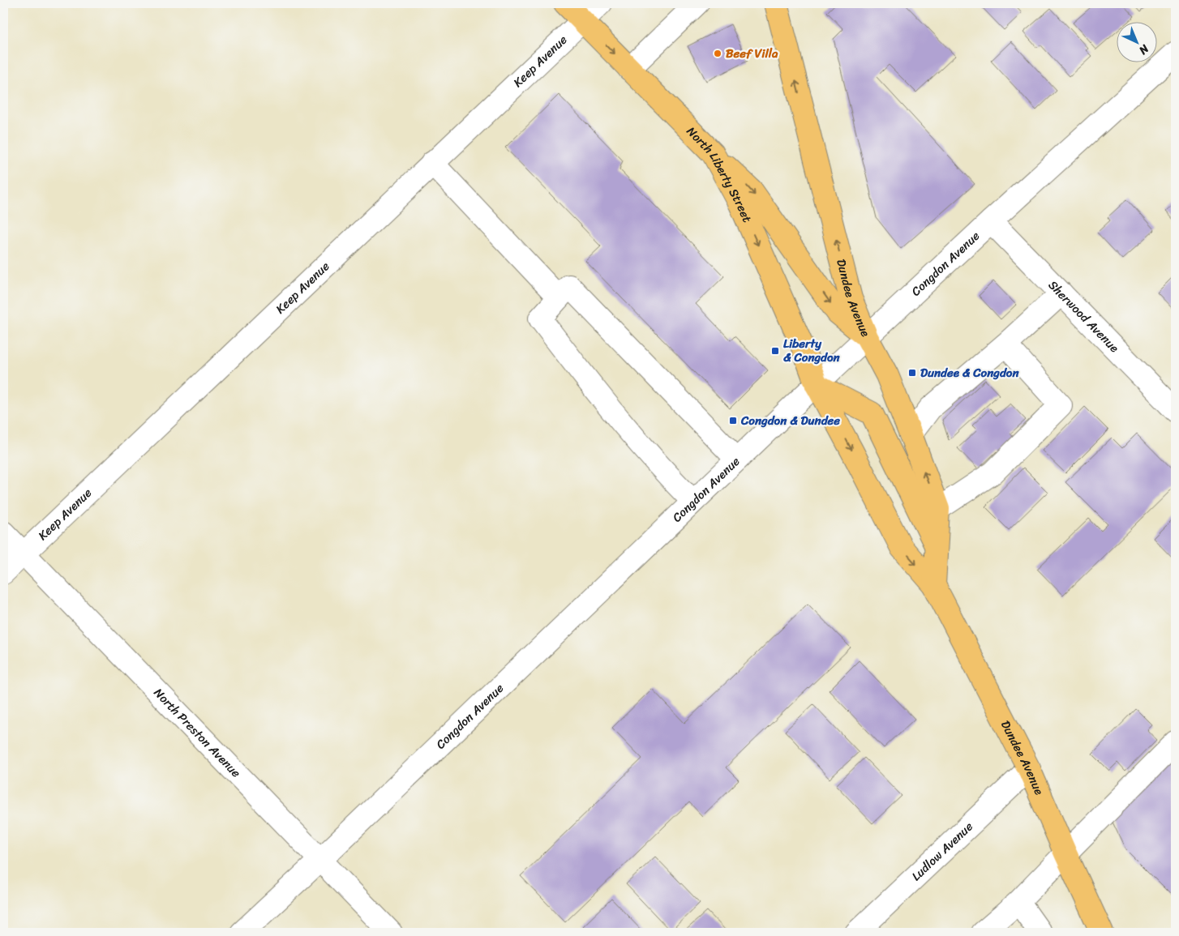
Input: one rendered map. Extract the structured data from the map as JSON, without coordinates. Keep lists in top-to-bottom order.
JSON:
{
  "streets": {
    "main road": ["North Liberty Street", "Dundee Avenue"],
    "street": [
      "Keep Avenue",
      "Congdon Avenue",
      "Sherwood Avenue",
      "North Preston Avenue",
      "Ludlow Avenue"
    ]
  },
  "crossings": [
    ["Keep Avenue", "North Liberty Street"],
    ["Keep Avenue", "North Preston Avenue"],
    ["North Liberty Street", "Congdon Avenue"],
    ["North Liberty Street", "Dundee Avenue"],
    ["Congdon Avenue", "Dundee Avenue"],
    ["Congdon Avenue", "Sherwood Avenue"],
    ["Congdon Avenue", "North Preston Avenue"],
    ["Dundee Avenue", "Ludlow Avenue"]
  ],
  "places": {
    "other": ["Beef Villa"],
    "transit": ["Liberty & Congdon", "Dundee & Congdon", "Congdon & Dundee"]
  },
  "north": "bottom right"
}
